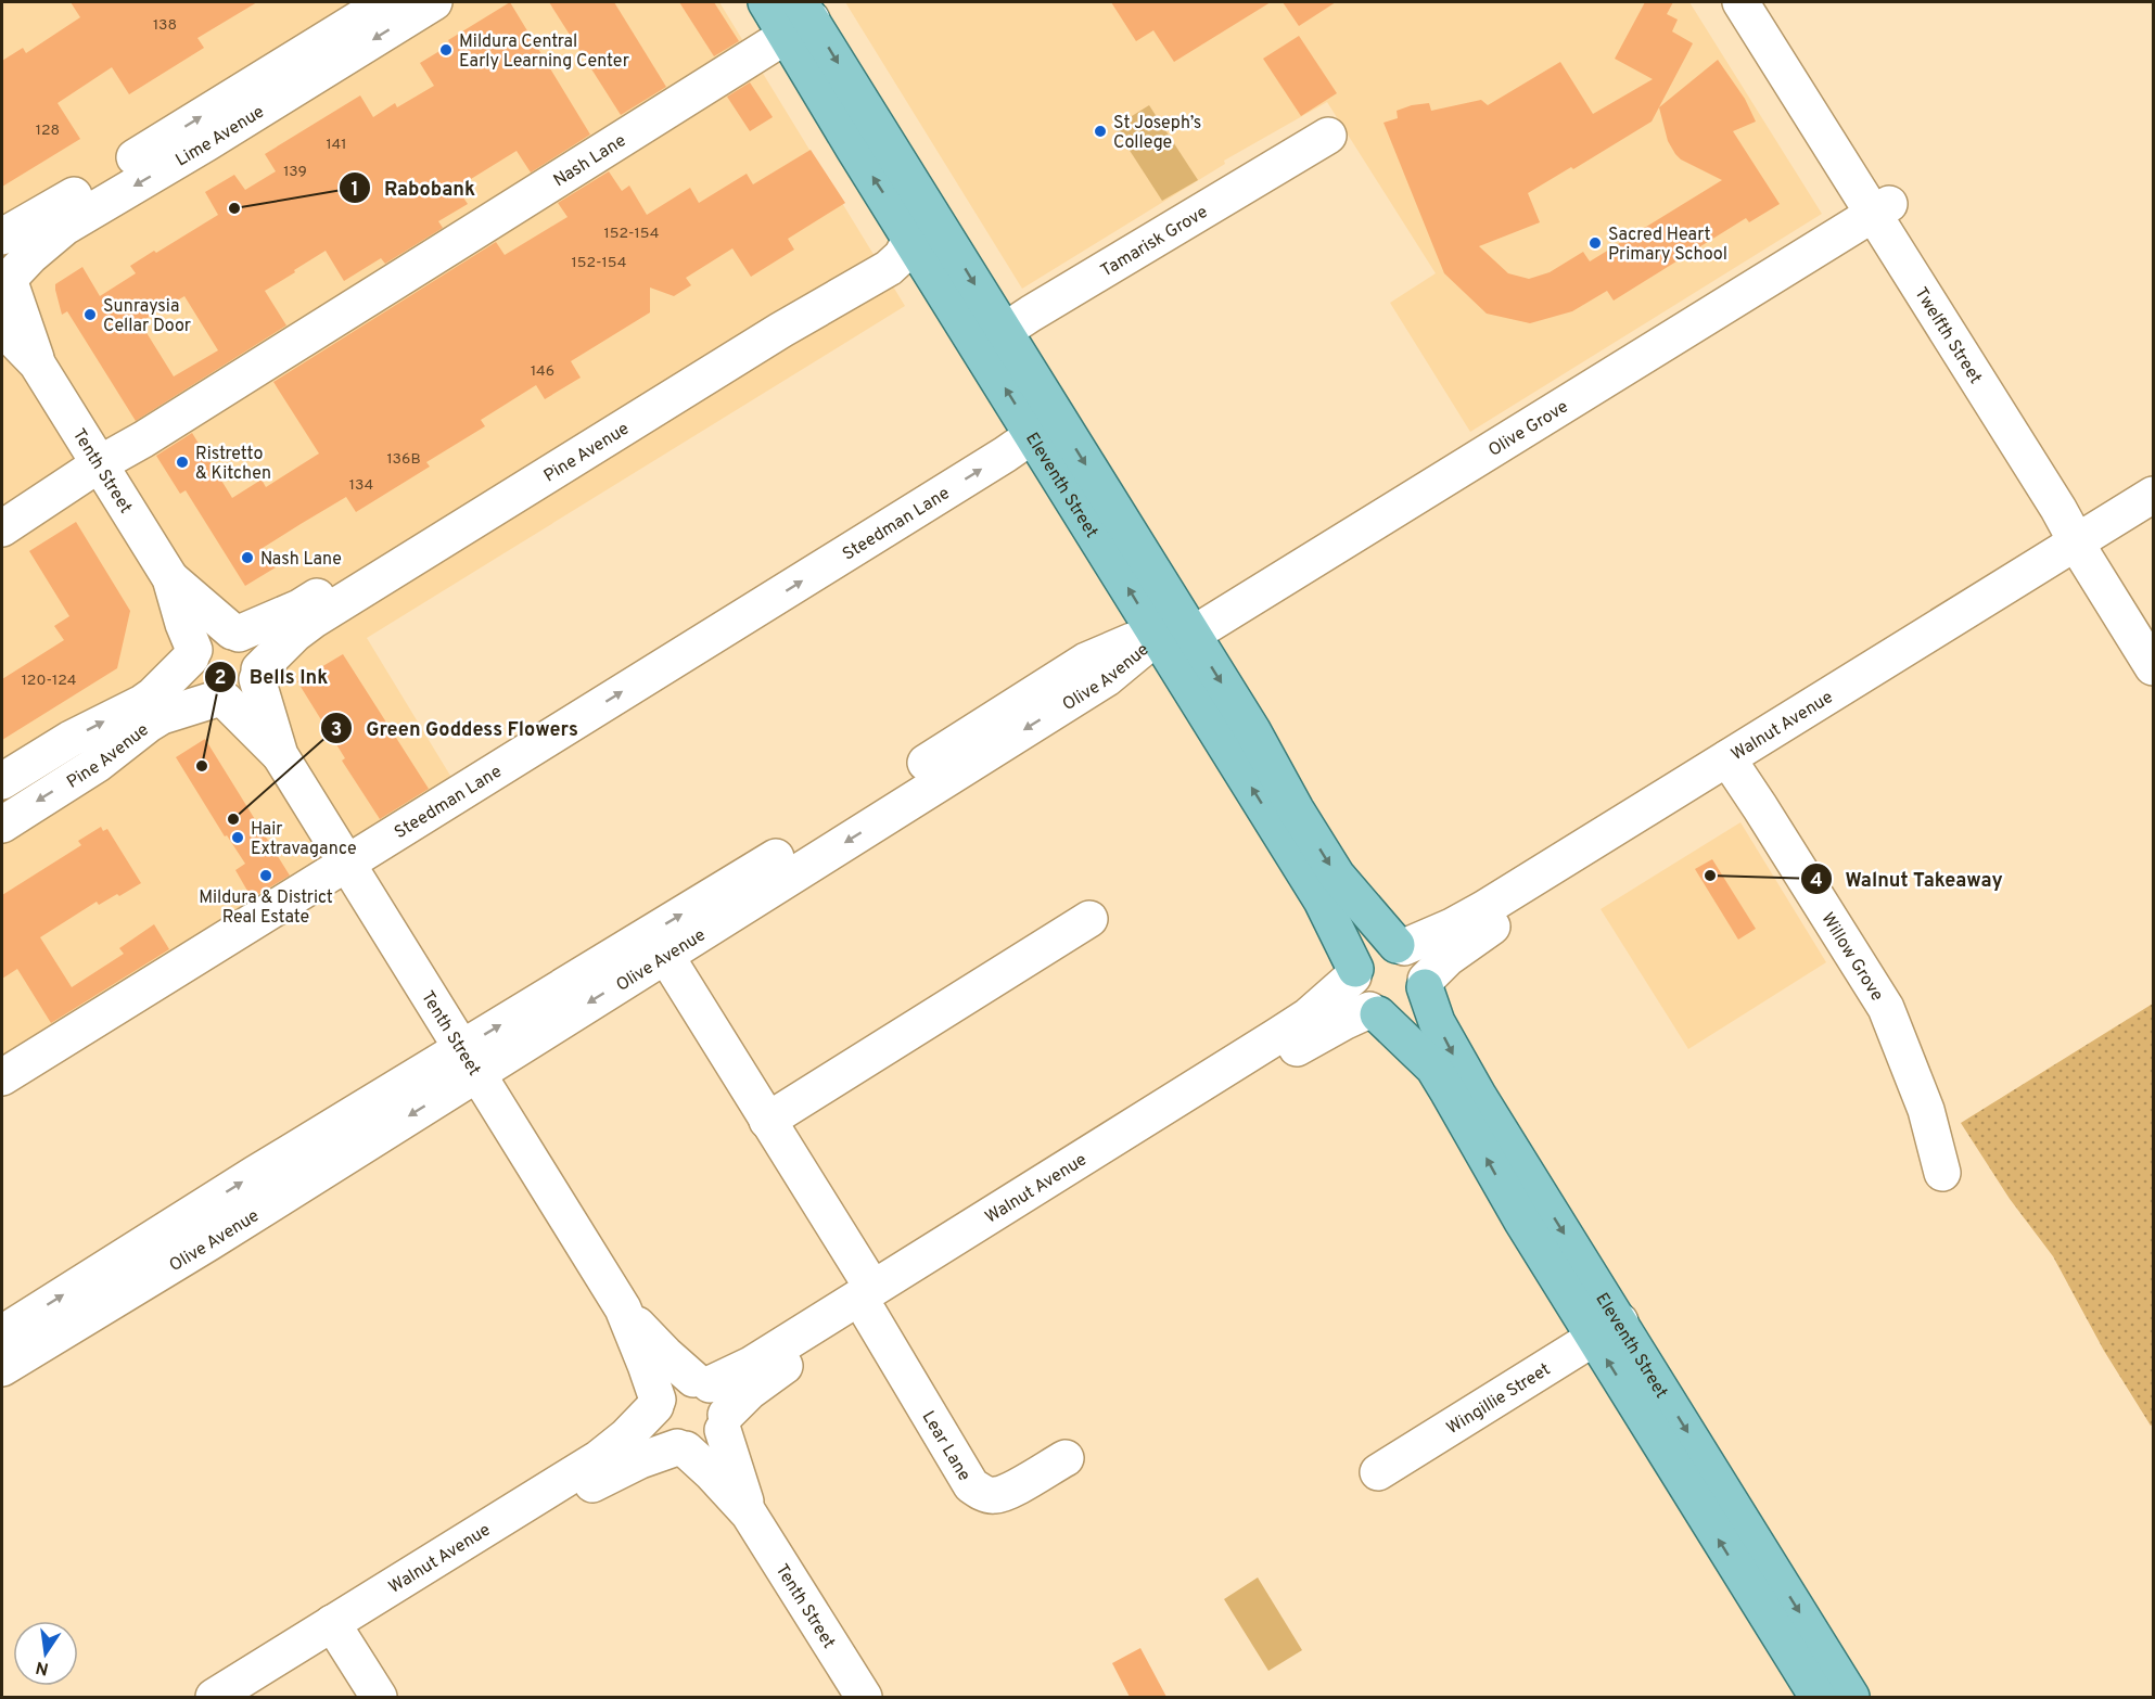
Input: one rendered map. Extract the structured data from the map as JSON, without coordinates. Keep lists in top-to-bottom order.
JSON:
{
  "streets": {
    "main road": ["Eleventh Street"],
    "street": [
      "Lime Avenue",
      "Nash Lane",
      "Tamarisk Grove",
      "Twelfth Street",
      "Olive Grove",
      "Pine Avenue",
      "Tenth Street",
      "Steedman Lane",
      "Olive Avenue",
      "Walnut Avenue",
      "Willow Grove",
      "Wingillie Street",
      "Lear Lane"
    ]
  },
  "crossings": [
    ["Lime Avenue", "Tenth Street"],
    ["Nash Lane", "Tenth Street"],
    ["Nash Lane", "Eleventh Street"],
    ["Tamarisk Grove", "Eleventh Street"],
    ["Twelfth Street", "Olive Grove"],
    ["Twelfth Street", "Walnut Avenue"],
    ["Olive Grove", "Eleventh Street"],
    ["Olive Grove", "Olive Avenue"],
    ["Pine Avenue", "Tenth Street"],
    ["Pine Avenue", "Eleventh Street"],
    ["Tenth Street", "Steedman Lane"],
    ["Tenth Street", "Olive Avenue"],
    ["Tenth Street", "Walnut Avenue"],
    ["Eleventh Street", "Steedman Lane"],
    ["Eleventh Street", "Olive Avenue"],
    ["Eleventh Street", "Walnut Avenue"],
    ["Eleventh Street", "Wingillie Street"],
    ["Walnut Avenue", "Willow Grove"],
    ["Walnut Avenue", "Lear Lane"]
  ],
  "one_way": ["Steedman Lane"],
  "places": [
    "Mildura Central Early Learning Center",
    "St Joseph’s College",
    "Rabobank",
    "Sacred Heart Primary School",
    "Sunraysia Cellar Door",
    "Ristretto & Kitchen",
    "Nash Lane",
    "Bells Ink",
    "Green Goddess Flowers",
    "Hair Extravagance",
    "Mildura & District Real Estate",
    "Walnut Takeaway"
  ],
  "house_numbers": [
    "138",
    "128",
    "141",
    "139",
    "152-154",
    "152-154",
    "146",
    "136B",
    "134",
    "120-124"
  ],
  "north": "bottom"
}
